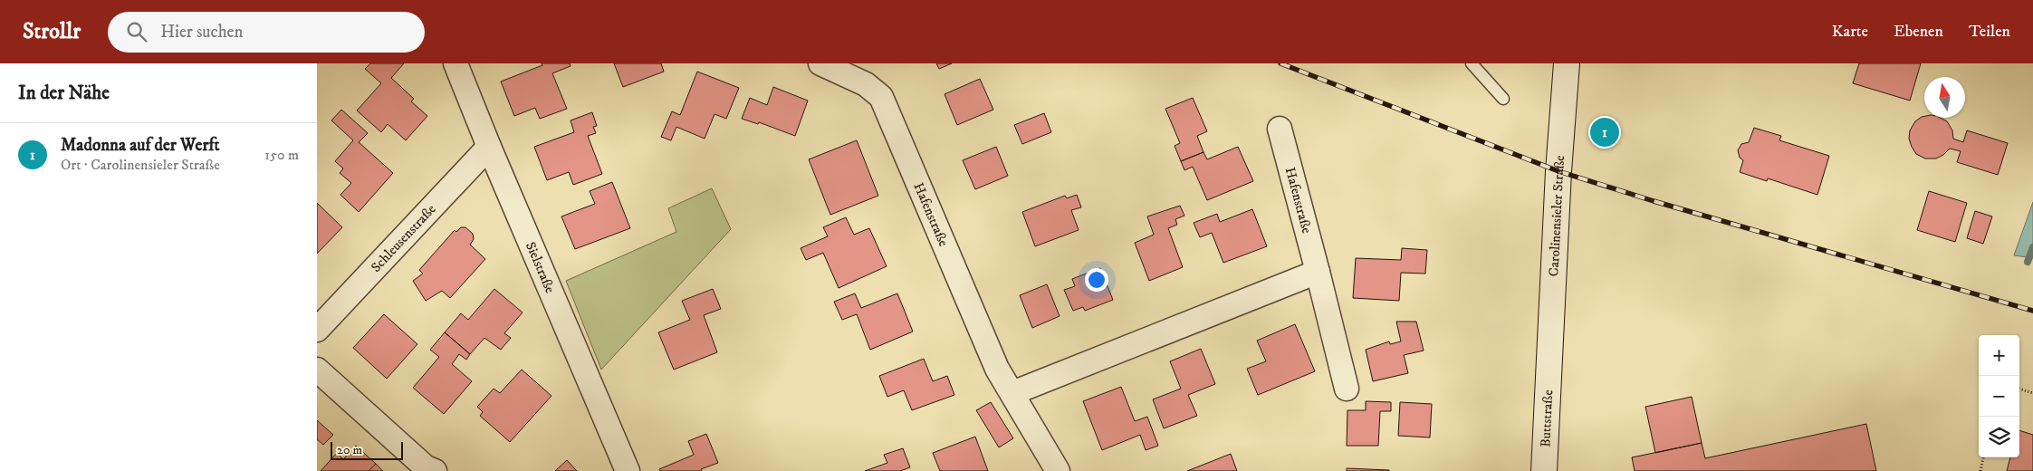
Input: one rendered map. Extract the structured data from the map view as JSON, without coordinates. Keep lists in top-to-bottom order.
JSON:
{
  "streets": {
    "street": [
      "Hafenstraße",
      "Carolinensieler Straße",
      "Schleusenstraße",
      "Sielstraße",
      "Buttstraße"
    ]
  },
  "crossings": [
    ["Carolinensieler Straße", "Buttstraße"],
    ["Schleusenstraße", "Sielstraße"]
  ],
  "scale_bar": "20 m",
  "north": "top",
  "page": {
    "header": "Strollr",
    "search": "Hier suchen",
    "nav": ["Karte", "Ebenen", "Teilen"],
    "heading": "In der Nähe",
    "pins": "1",
    "list": [
      {
        "mark": "1",
        "name": "Madonna auf der Werft",
        "note": "Ort · Carolinensieler Straße",
        "value": "150 m"
      }
    ],
    "map_buttons": ["+", "−"],
    "scale": "20 m"
  }
}
